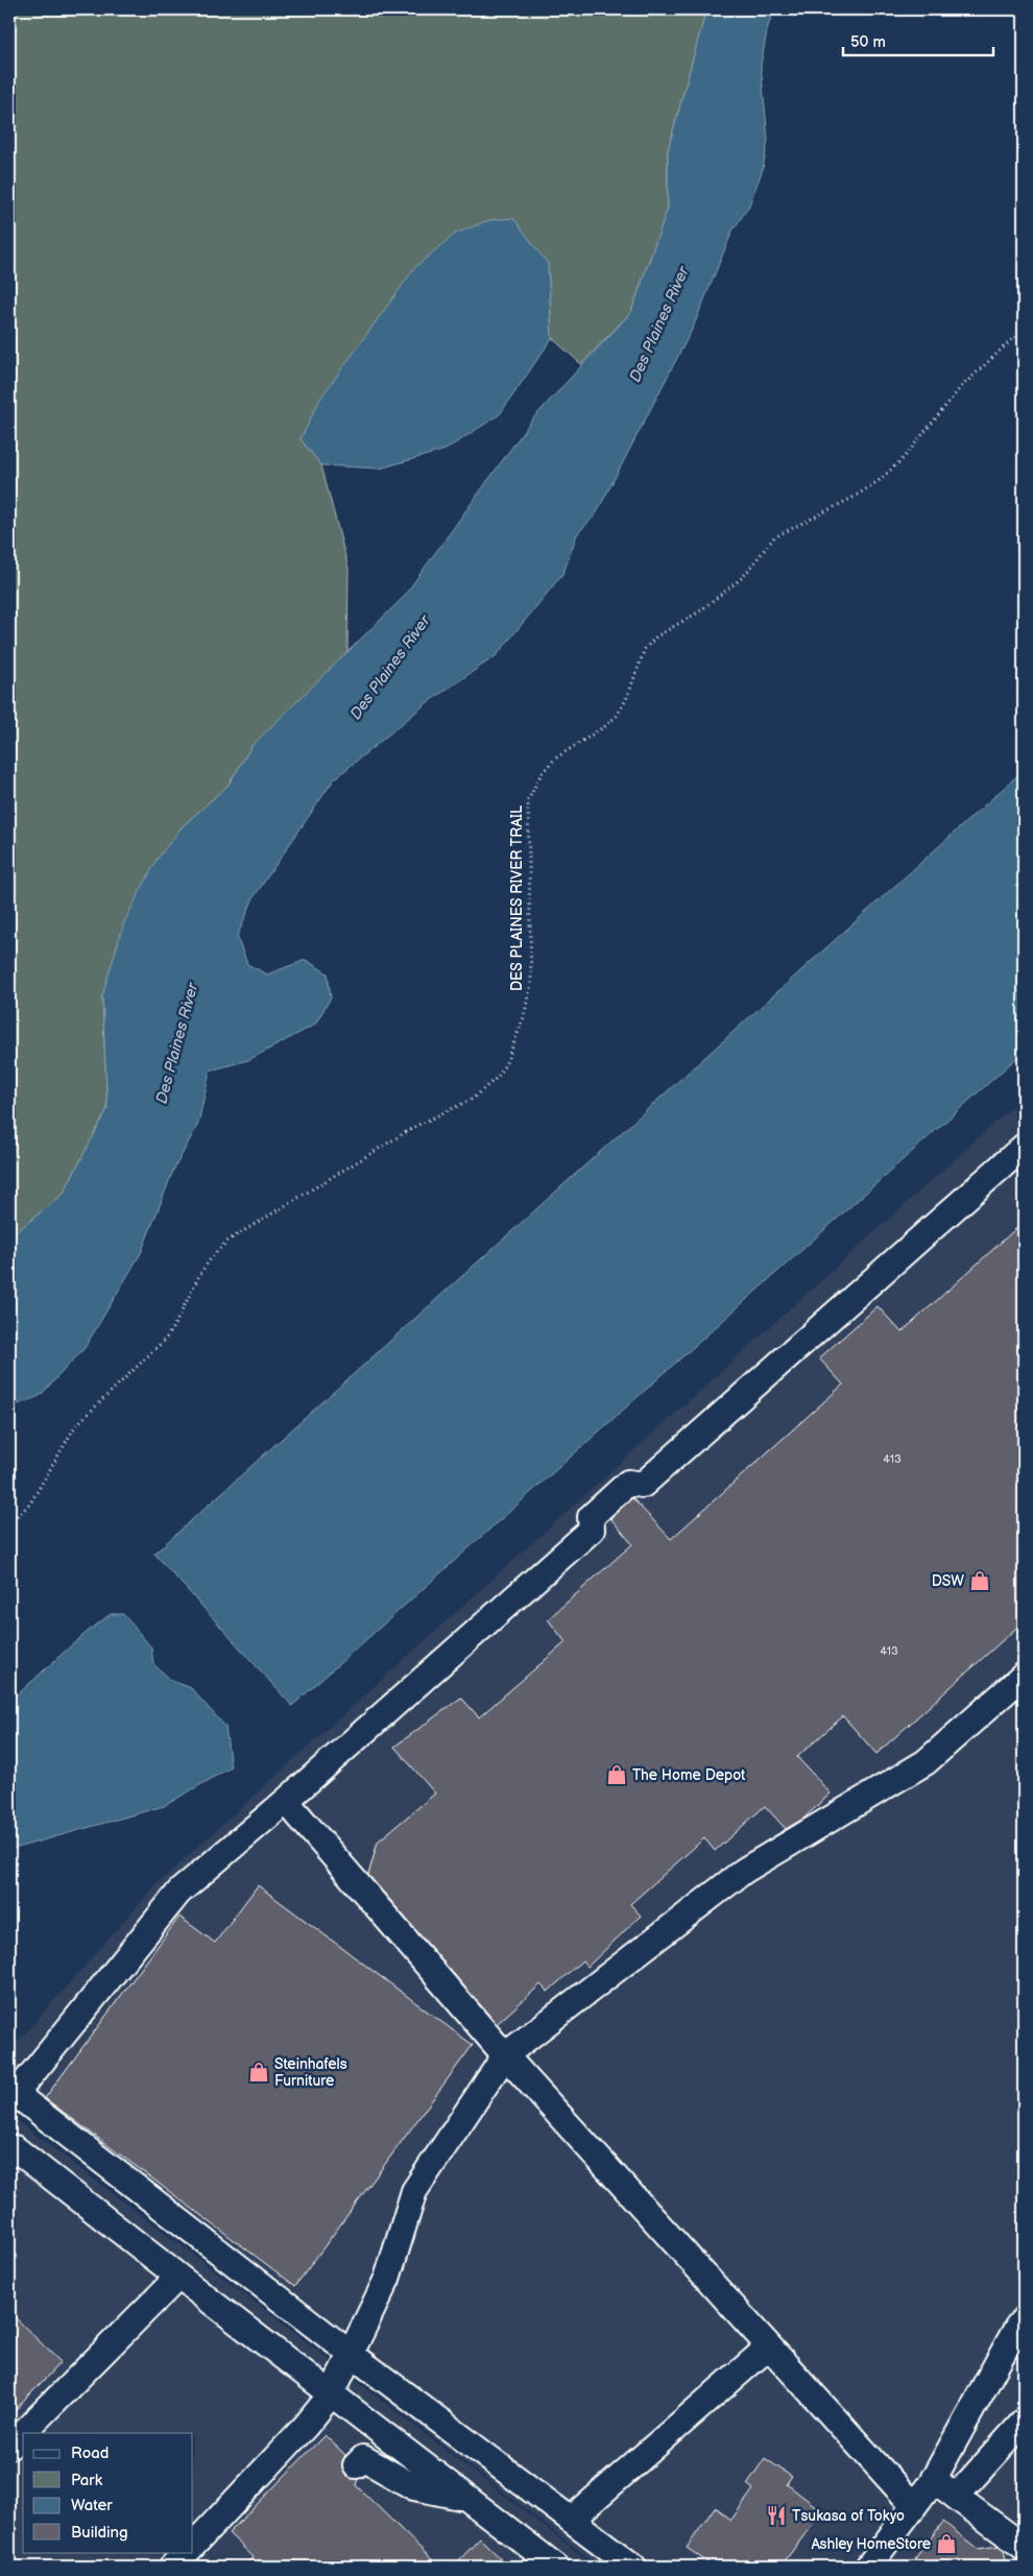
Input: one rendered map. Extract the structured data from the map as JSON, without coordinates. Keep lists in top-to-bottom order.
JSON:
{
  "streets": {
    "path": ["DES PLAINES RIVER TRAIL"]
  },
  "water": ["Des Plaines River"],
  "places": {
    "shop": [
      "DSW",
      "The Home Depot",
      "Steinhafels Furniture",
      "Ashley HomeStore"
    ],
    "restaurant": ["Tsukasa of Tokyo"]
  },
  "house_numbers": ["413", "413"],
  "legend": [
    "Road",
    "Park",
    "Water",
    "Building"
  ],
  "scale_bar": "50 m"
}
